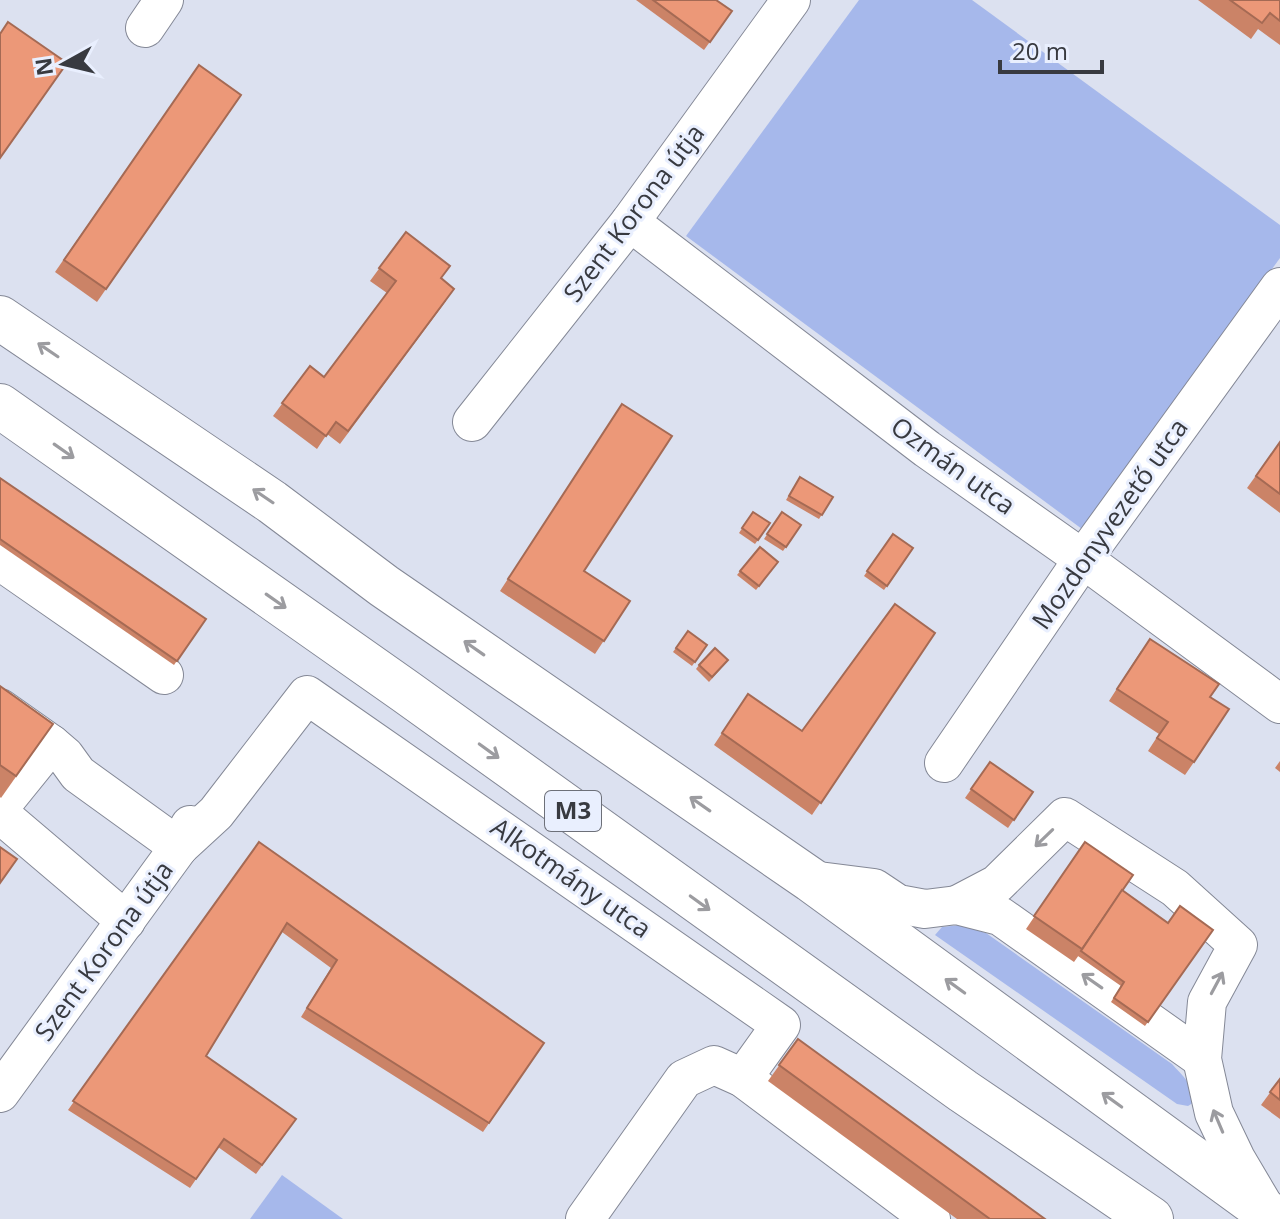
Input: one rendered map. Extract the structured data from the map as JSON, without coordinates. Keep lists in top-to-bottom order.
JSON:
{
  "streets": {
    "main road": ["M3"],
    "street": [
      "Szent Korona útja",
      "Ozmán utca",
      "Mozdonyvezető utca",
      "Alkotmány utca"
    ]
  },
  "crossings": [
    ["Szent Korona útja", "Ozmán utca"],
    ["Szent Korona útja", "Alkotmány utca"],
    ["Ozmán utca", "Mozdonyvezető utca"]
  ],
  "scale_bar": "20 m",
  "north": "left"
}
